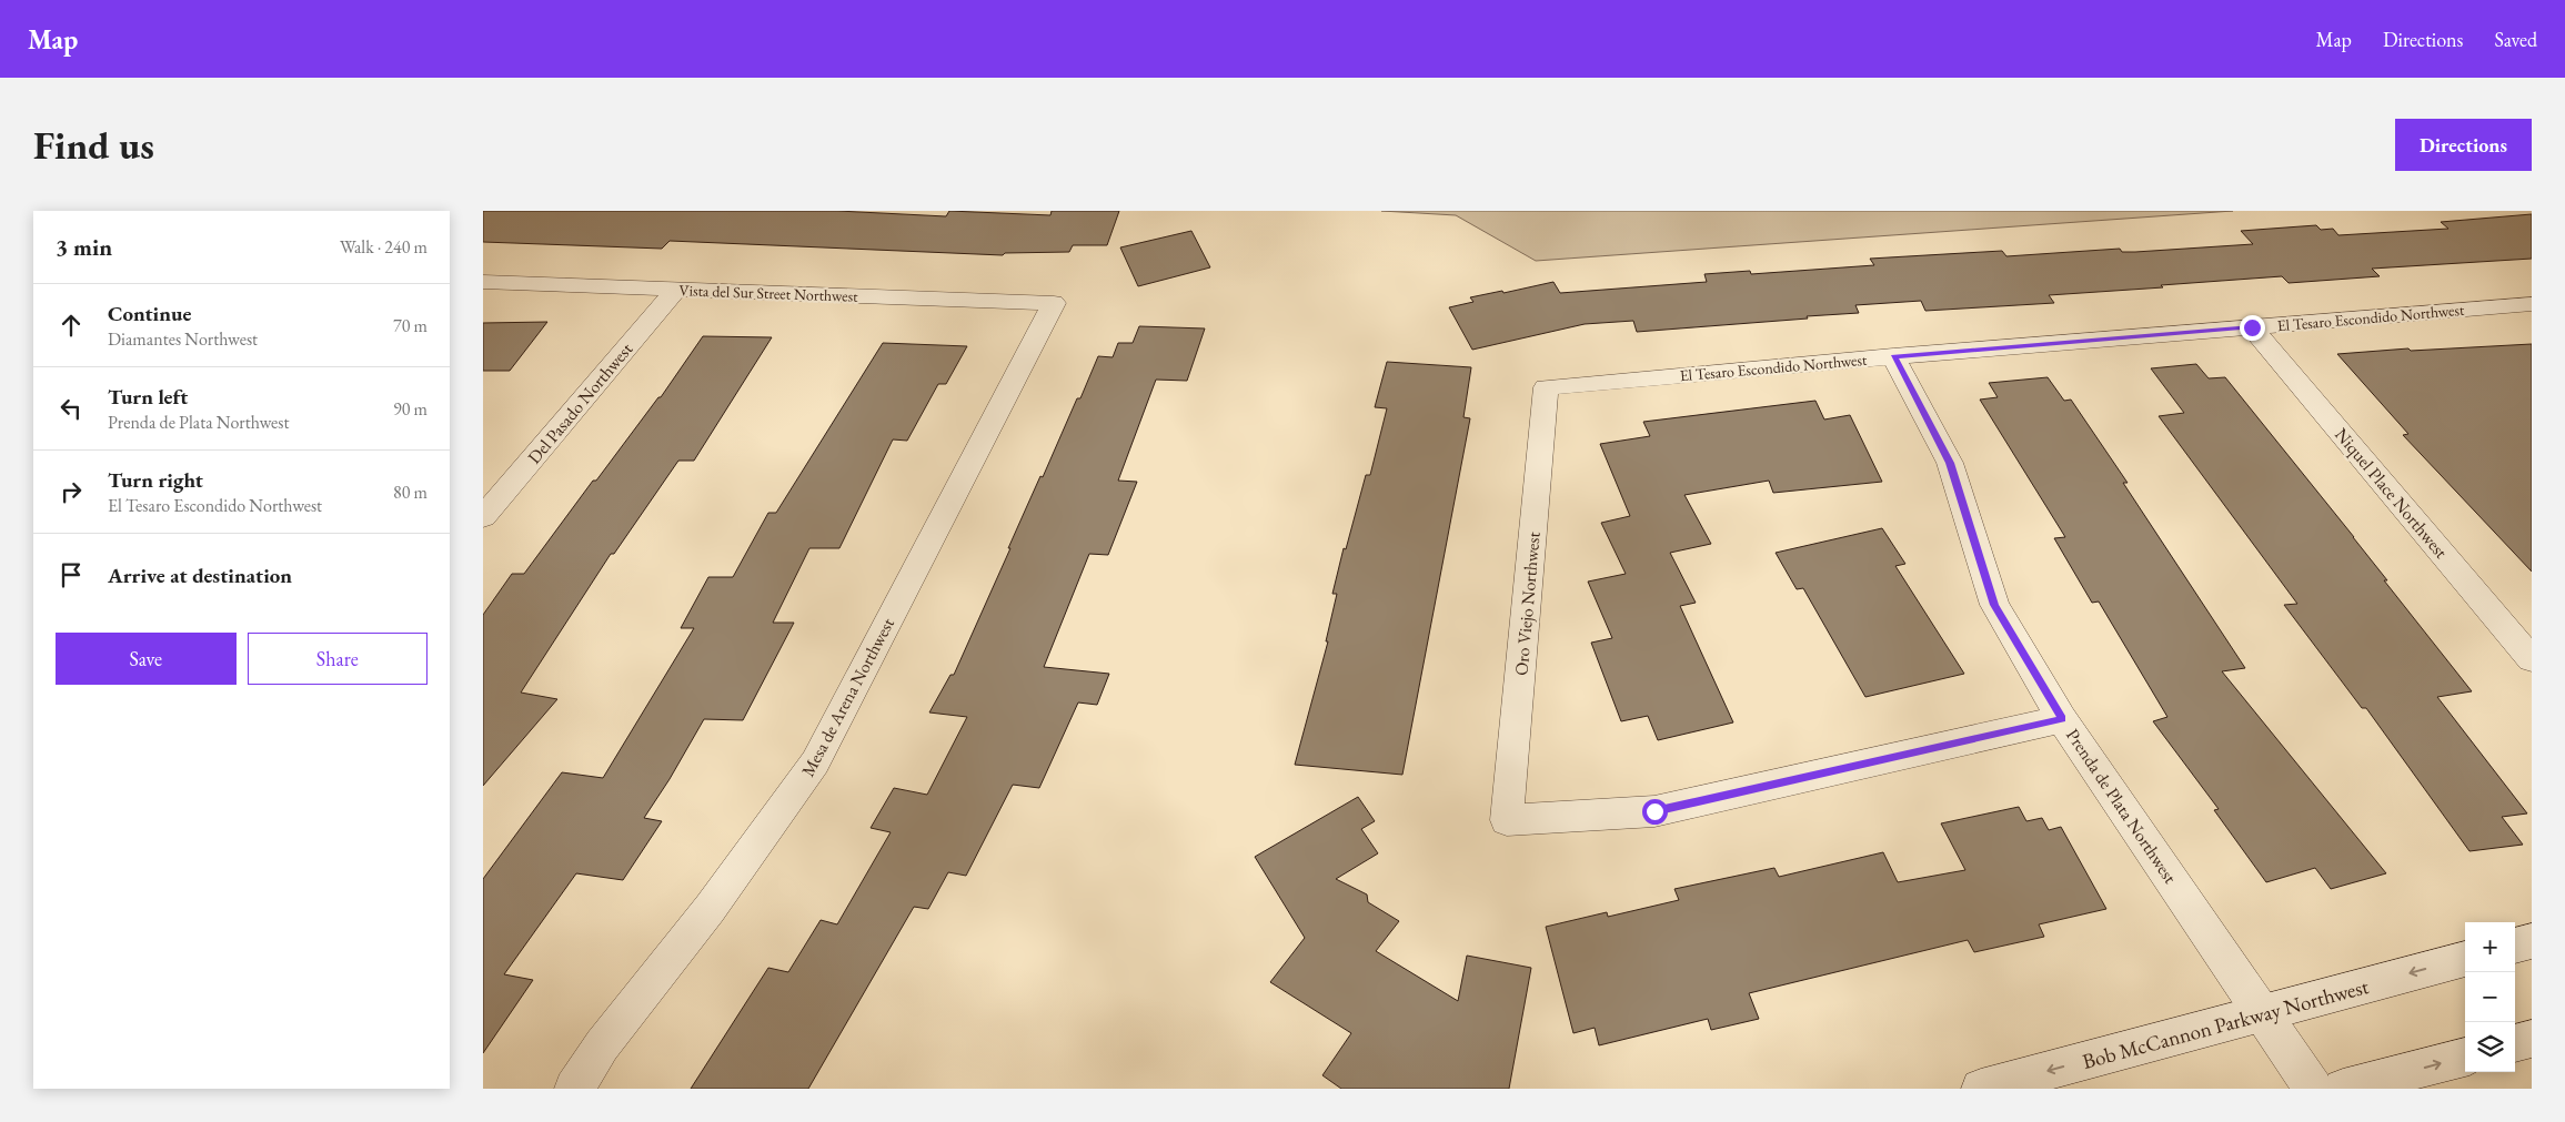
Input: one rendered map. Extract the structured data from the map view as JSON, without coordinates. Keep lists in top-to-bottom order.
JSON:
{
  "streets": {
    "street": [
      "Vista del Sur Street Northwest",
      "El Tesaro Escondido Northwest",
      "Del Pasado Northwest",
      "Niquel Place Northwest",
      "Oro Viejo Northwest",
      "Mesa de Arena Northwest",
      "Prenda de Plata Northwest",
      "Bob McCannon Parkway Northwest"
    ]
  },
  "crossings": [
    ["Vista del Sur Street Northwest", "Del Pasado Northwest"],
    ["Vista del Sur Street Northwest", "Mesa de Arena Northwest"],
    ["El Tesaro Escondido Northwest", "Niquel Place Northwest"],
    ["El Tesaro Escondido Northwest", "Oro Viejo Northwest"],
    ["El Tesaro Escondido Northwest", "Prenda de Plata Northwest"],
    ["Oro Viejo Northwest", "Prenda de Plata Northwest"],
    ["Prenda de Plata Northwest", "Bob McCannon Parkway Northwest"]
  ],
  "one_way": ["Bob McCannon Parkway Northwest"],
  "page": {
    "header": "Map",
    "nav": ["Map", "Directions", "Saved"],
    "buttons": [
      "Directions",
      ["Save", "Share"]
    ],
    "title": "Find us",
    "heading": ["3 min", "Walk · 240 m"],
    "list": [
      ["Continue", "Diamantes Northwest", "70 m"],
      ["Turn left", "Prenda de Plata Northwest", "90 m"],
      ["Turn right", "El Tesaro Escondido Northwest", "80 m"],
      "Arrive at destination"
    ],
    "map_buttons": ["+", "−"]
  }
}
